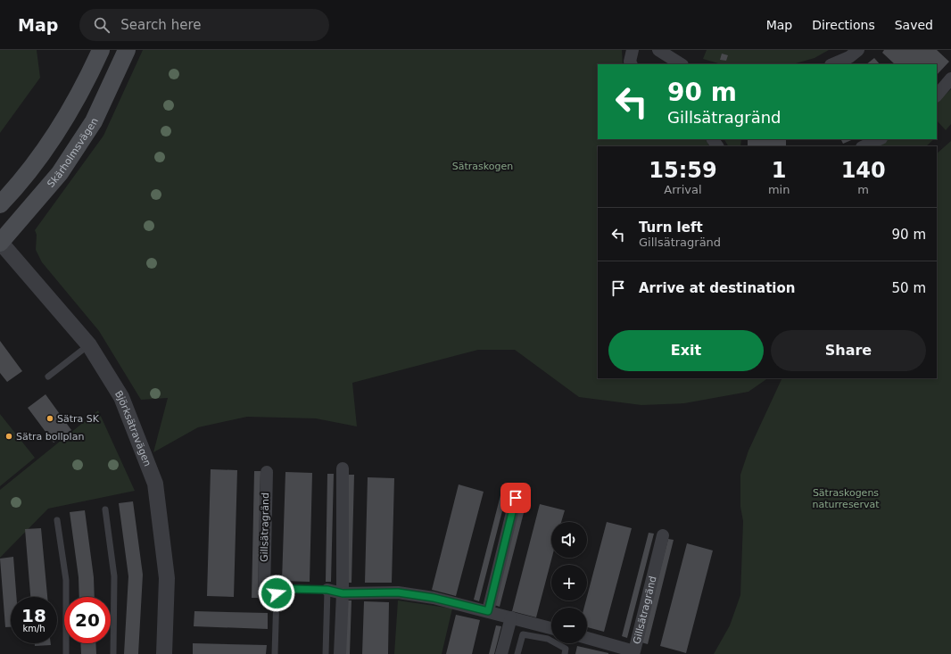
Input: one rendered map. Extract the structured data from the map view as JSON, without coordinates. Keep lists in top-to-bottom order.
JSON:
{
  "streets": {
    "main road": ["Skärholmsvägen"],
    "street": ["Björksätravägen", "Gillsätragränd"]
  },
  "crossings": [
    ["Skärholmsvägen", "Björksätravägen"]
  ],
  "parks": ["Sätraskogen", "Sätraskogens naturreservat"],
  "places": ["Sätra SK", "Sätra bollplan"],
  "page": {
    "header": "Map",
    "search": "Search here",
    "nav": ["Map", "Directions", "Saved"],
    "turn": ["90 m", "Gillsätragränd"],
    "eta": [
      "15:59",
      "Arrival",
      "1",
      "min",
      "140",
      "m"
    ],
    "list": [
      {
        "name": "Turn left",
        "note": "Gillsätragränd",
        "value": "90 m"
      },
      {
        "name": "Arrive at destination",
        "value": "50 m"
      }
    ],
    "buttons": ["Exit", "Share"],
    "map_buttons": ["+", "−"],
    "speed": "18 km/h",
    "limit": "20"
  }
}
